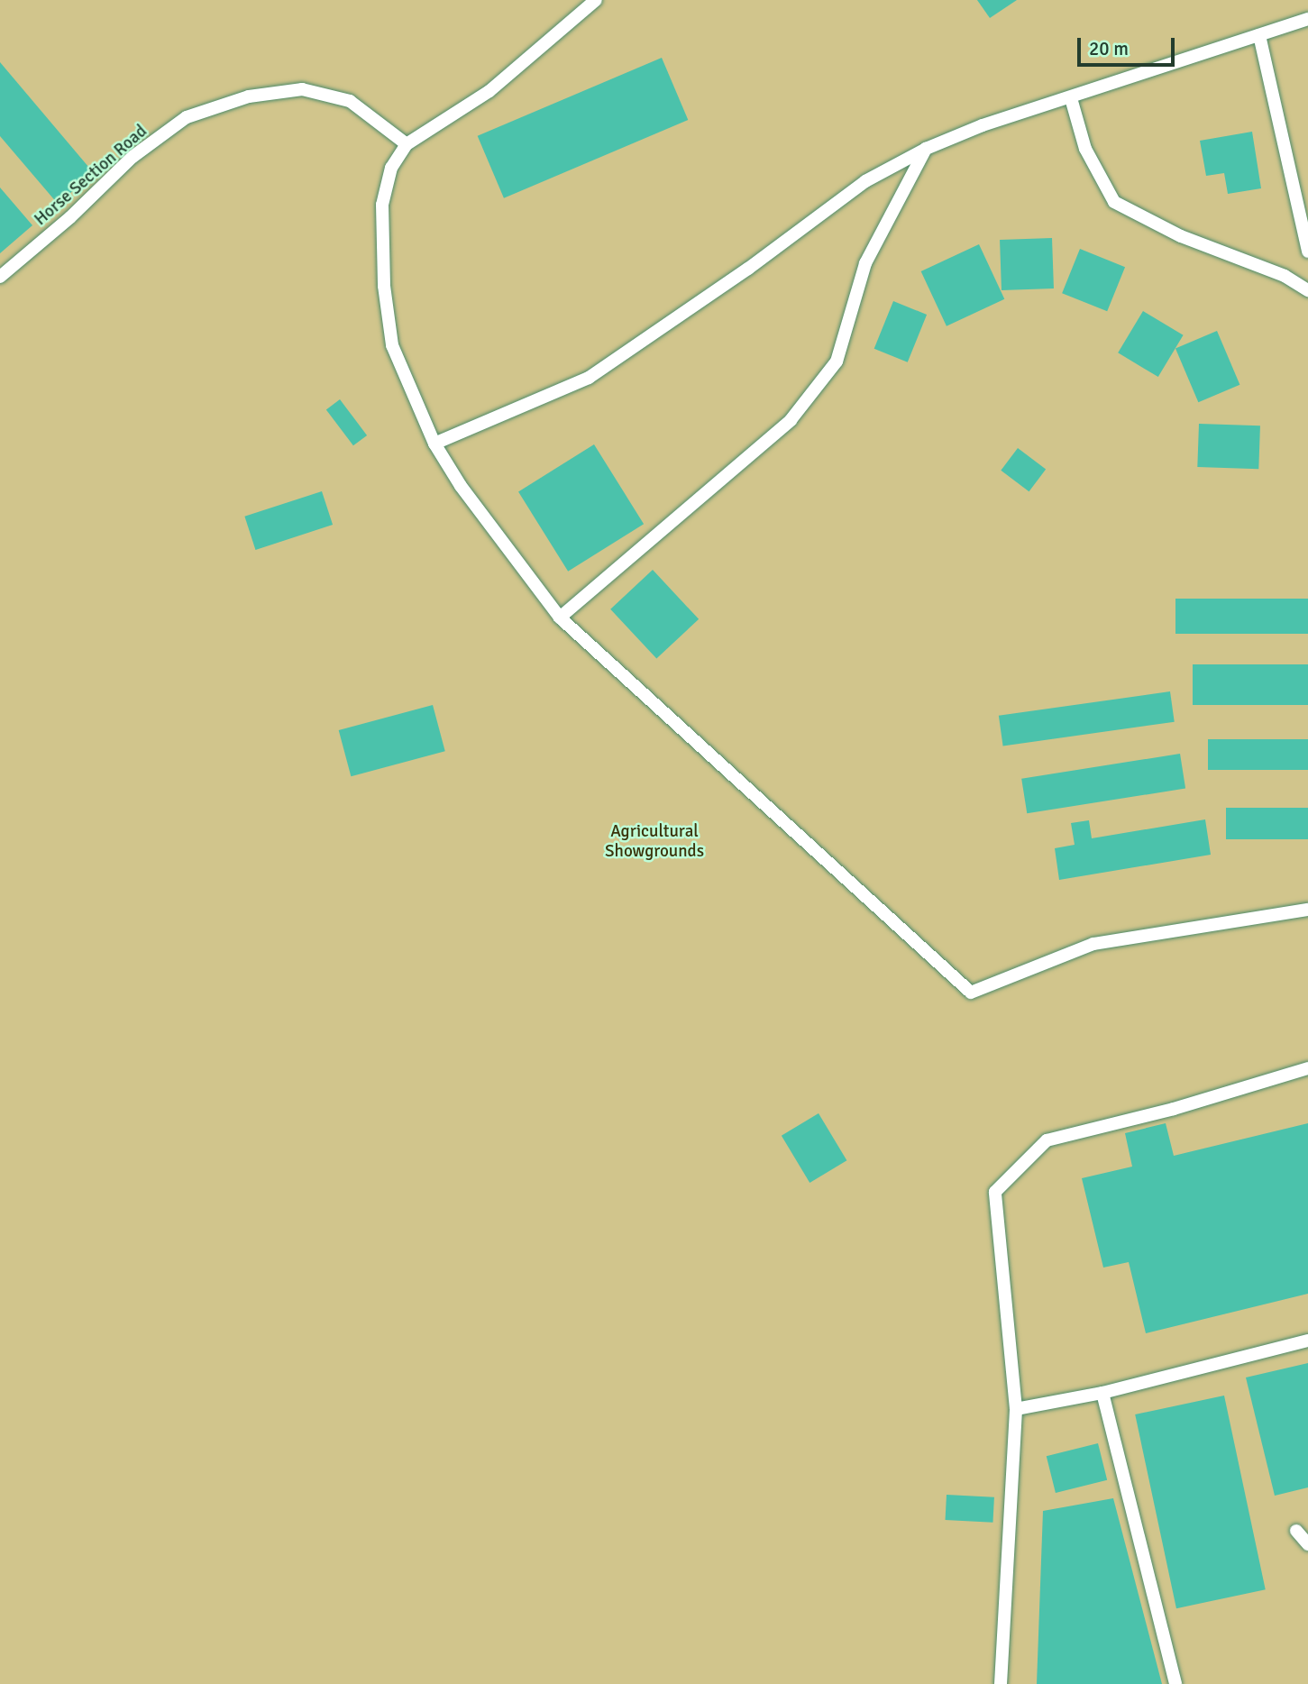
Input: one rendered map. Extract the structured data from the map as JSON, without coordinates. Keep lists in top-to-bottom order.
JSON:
{
  "streets": {
    "lane": ["Horse Section Road"]
  },
  "parks": ["Agricultural Showgrounds"],
  "scale_bar": "20 m"
}
